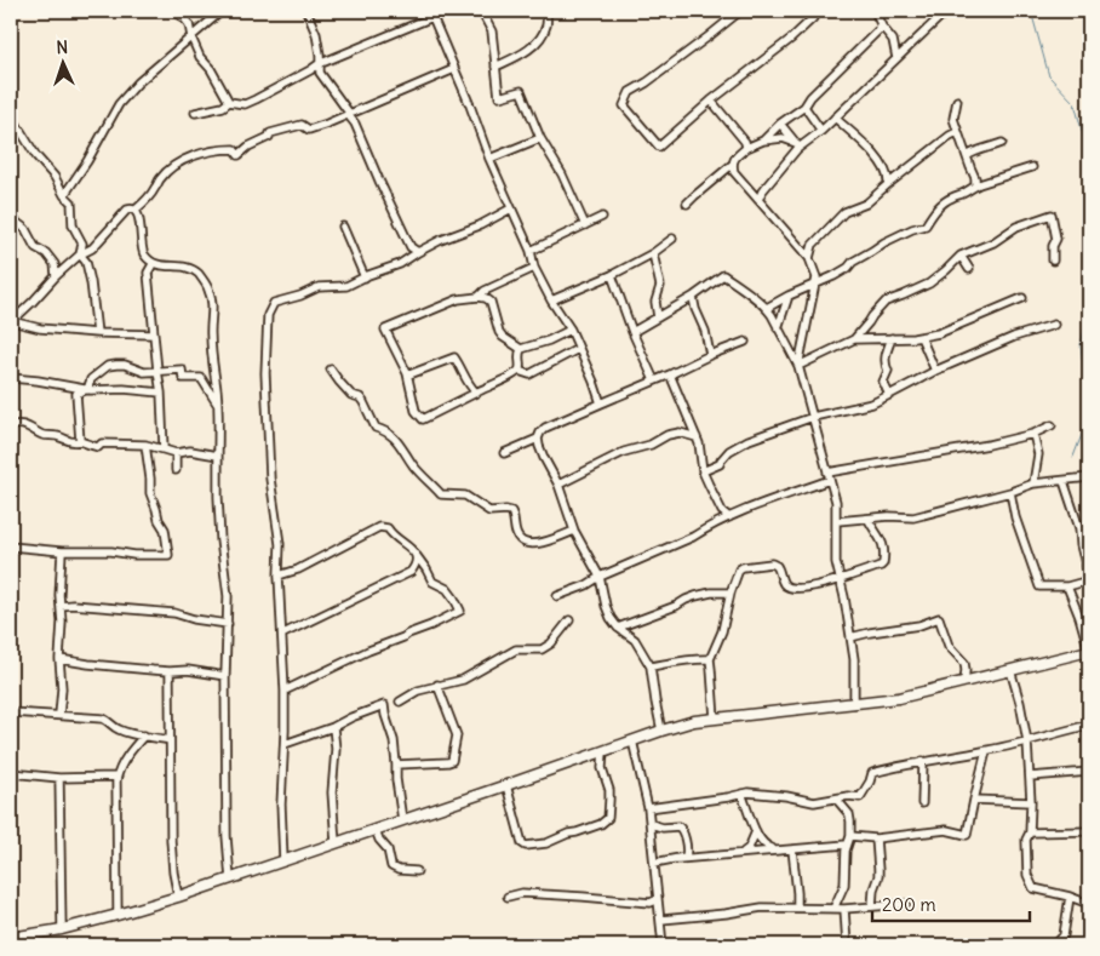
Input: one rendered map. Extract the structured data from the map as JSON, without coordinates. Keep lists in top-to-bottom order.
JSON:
{
  "scale_bar": "200 m",
  "north": "top"
}
